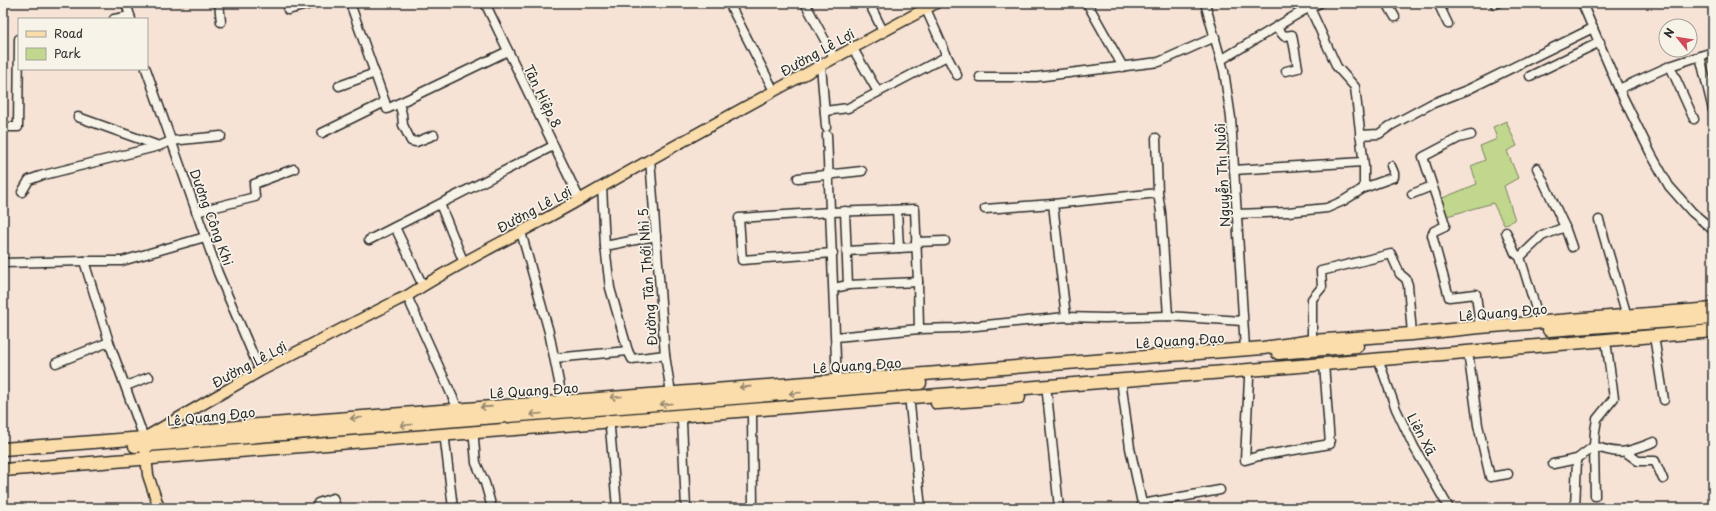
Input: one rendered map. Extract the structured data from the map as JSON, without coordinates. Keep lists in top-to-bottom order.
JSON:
{
  "streets": {
    "highway": ["Lê Quang Đạo"],
    "main road": ["Đường Lê Lợi"],
    "street": [
      "Tân Hiệp 8",
      "Nguyễn Thị Nuôi",
      "Dương Công Khi",
      "Đường Tân Thới Nhì 5",
      "Liên Xã"
    ]
  },
  "crossings": [
    ["Đường Lê Lợi", "Tân Hiệp 8"],
    ["Đường Lê Lợi", "Dương Công Khi"],
    ["Đường Lê Lợi", "Đường Tân Thới Nhì 5"],
    ["Đường Lê Lợi", "Lê Quang Đạo"],
    ["Nguyễn Thị Nuôi", "Lê Quang Đạo"],
    ["Đường Tân Thới Nhì 5", "Lê Quang Đạo"],
    ["Lê Quang Đạo", "Liên Xã"]
  ],
  "legend": ["Road", "Park"],
  "north": "top left"
}
